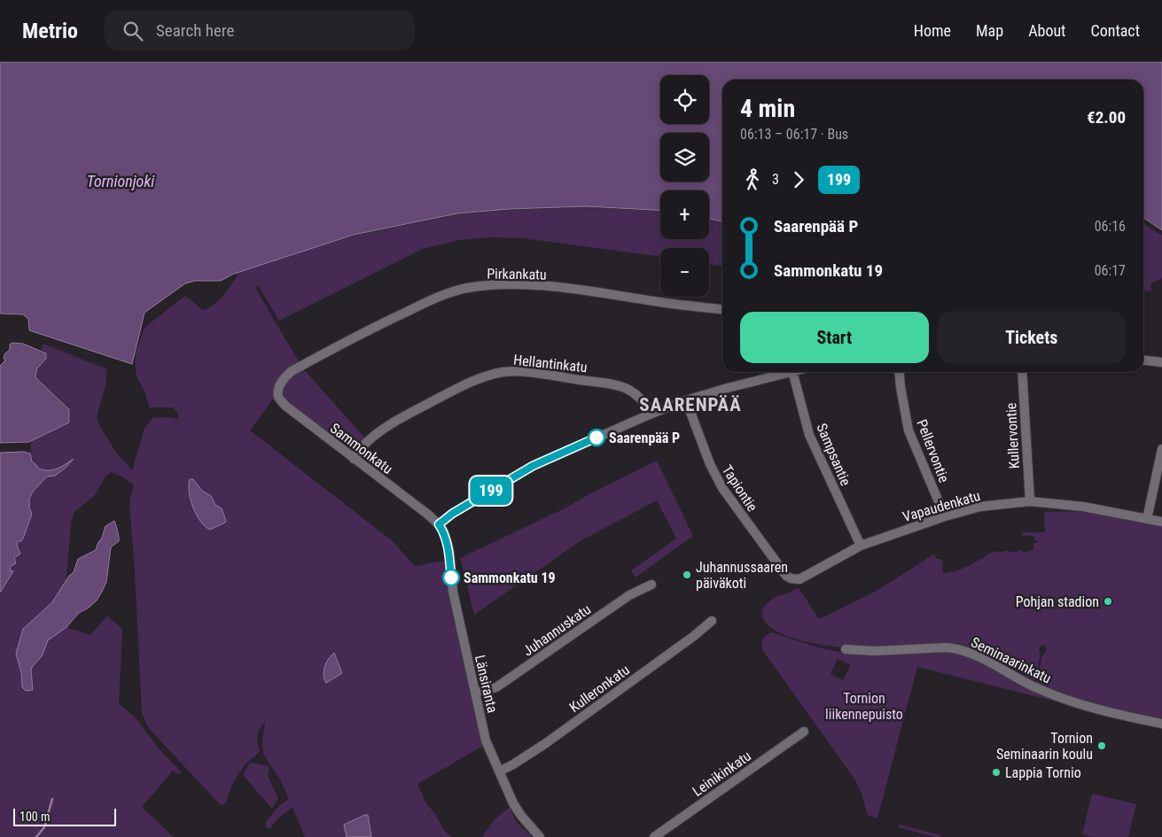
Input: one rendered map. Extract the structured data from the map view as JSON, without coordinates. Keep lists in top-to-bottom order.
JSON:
{
  "streets": {
    "street": [
      "Pirkankatu",
      "Hellantinkatu",
      "Kullervontie",
      "Sammonkatu",
      "Pellervontie",
      "Sampsantie",
      "Tapiontie",
      "Vapaudenkatu",
      "Juhannuskatu",
      "Seminaarinkatu",
      "Länsiranta",
      "Kulleronkatu",
      "Leinikinkatu"
    ]
  },
  "crossings": [
    ["Pirkankatu", "Sammonkatu"],
    ["Hellantinkatu", "Sammonkatu"],
    ["Kullervontie", "Vapaudenkatu"],
    ["Sammonkatu", "Länsiranta"],
    ["Pellervontie", "Vapaudenkatu"],
    ["Sampsantie", "Vapaudenkatu"],
    ["Tapiontie", "Vapaudenkatu"],
    ["Juhannuskatu", "Länsiranta"],
    ["Länsiranta", "Kulleronkatu"]
  ],
  "districts": ["SAARENPÄÄ"],
  "water": ["Tornionjoki"],
  "parks": ["Tornion liikennepuisto"],
  "places": [
    "Saarenpää P",
    "Juhannussaaren päiväkoti",
    "Sammonkatu 19",
    "Pohjan stadion",
    "Tornion Seminaarin koulu",
    "Lappia Tornio"
  ],
  "lines": ["bus line 199"],
  "scale_bar": "100 m",
  "page": {
    "header": "Metrio",
    "search": "Search here",
    "nav": [
      "Home",
      "Map",
      "About",
      "Contact"
    ],
    "on_map": "199",
    "map_buttons": ["+", "−"],
    "heading": ["4 min", "06:13 – 06:17 · Bus", "€2.00"],
    "legs": ["3", "199"],
    "list": [
      {
        "name": "Saarenpää P",
        "value": "06:16"
      },
      {
        "name": "Sammonkatu 19",
        "value": "06:17"
      }
    ],
    "buttons": ["Start", "Tickets"],
    "scale": "100 m"
  }
}
